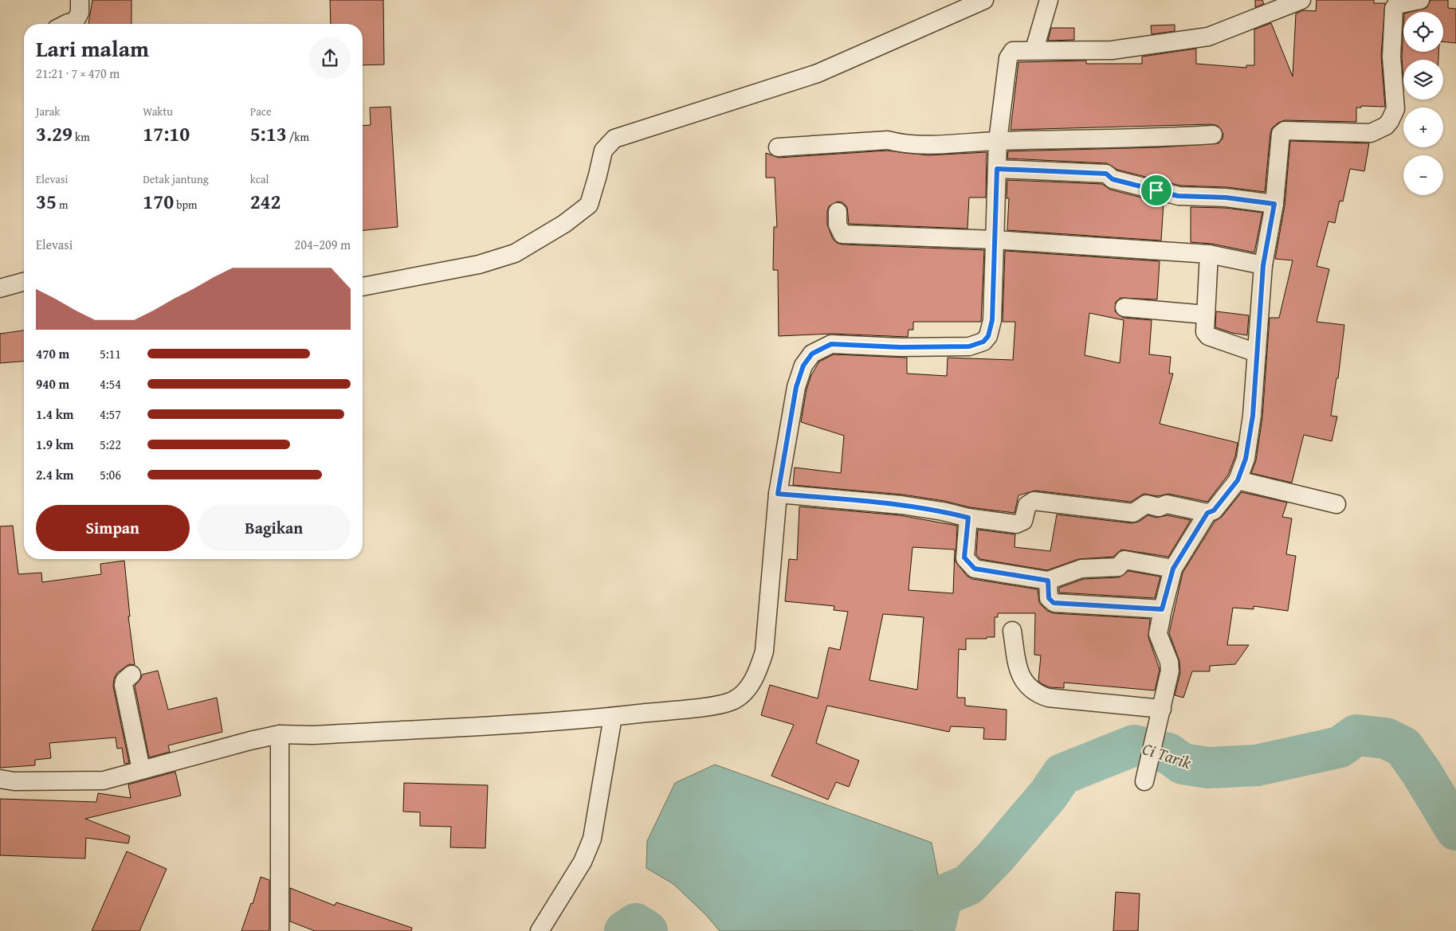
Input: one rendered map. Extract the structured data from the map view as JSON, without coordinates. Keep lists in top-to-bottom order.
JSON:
{
  "water": ["Ci Tarik"],
  "page": {
    "map_buttons": ["+", "−"],
    "heading": ["Lari malam", "21:21 · 7 × 470 m"],
    "stats": [
      ["Jarak", "3.29 km"],
      ["Waktu", "17:10"],
      ["Pace", "5:13 /km"],
      ["Elevasi", "35 m"],
      ["Detak jantung", "170 bpm"],
      ["kcal", "242"]
    ],
    "chart": ["Elevasi", "204–209 m"],
    "list": [
      {
        "name": "470 m",
        "note": "5:11"
      },
      {
        "name": "940 m",
        "note": "4:54"
      },
      {
        "name": "1.4 km",
        "note": "4:57"
      },
      {
        "name": "1.9 km",
        "note": "5:22"
      },
      {
        "name": "2.4 km",
        "note": "5:06"
      }
    ],
    "buttons": ["Simpan", "Bagikan"]
  }
}
